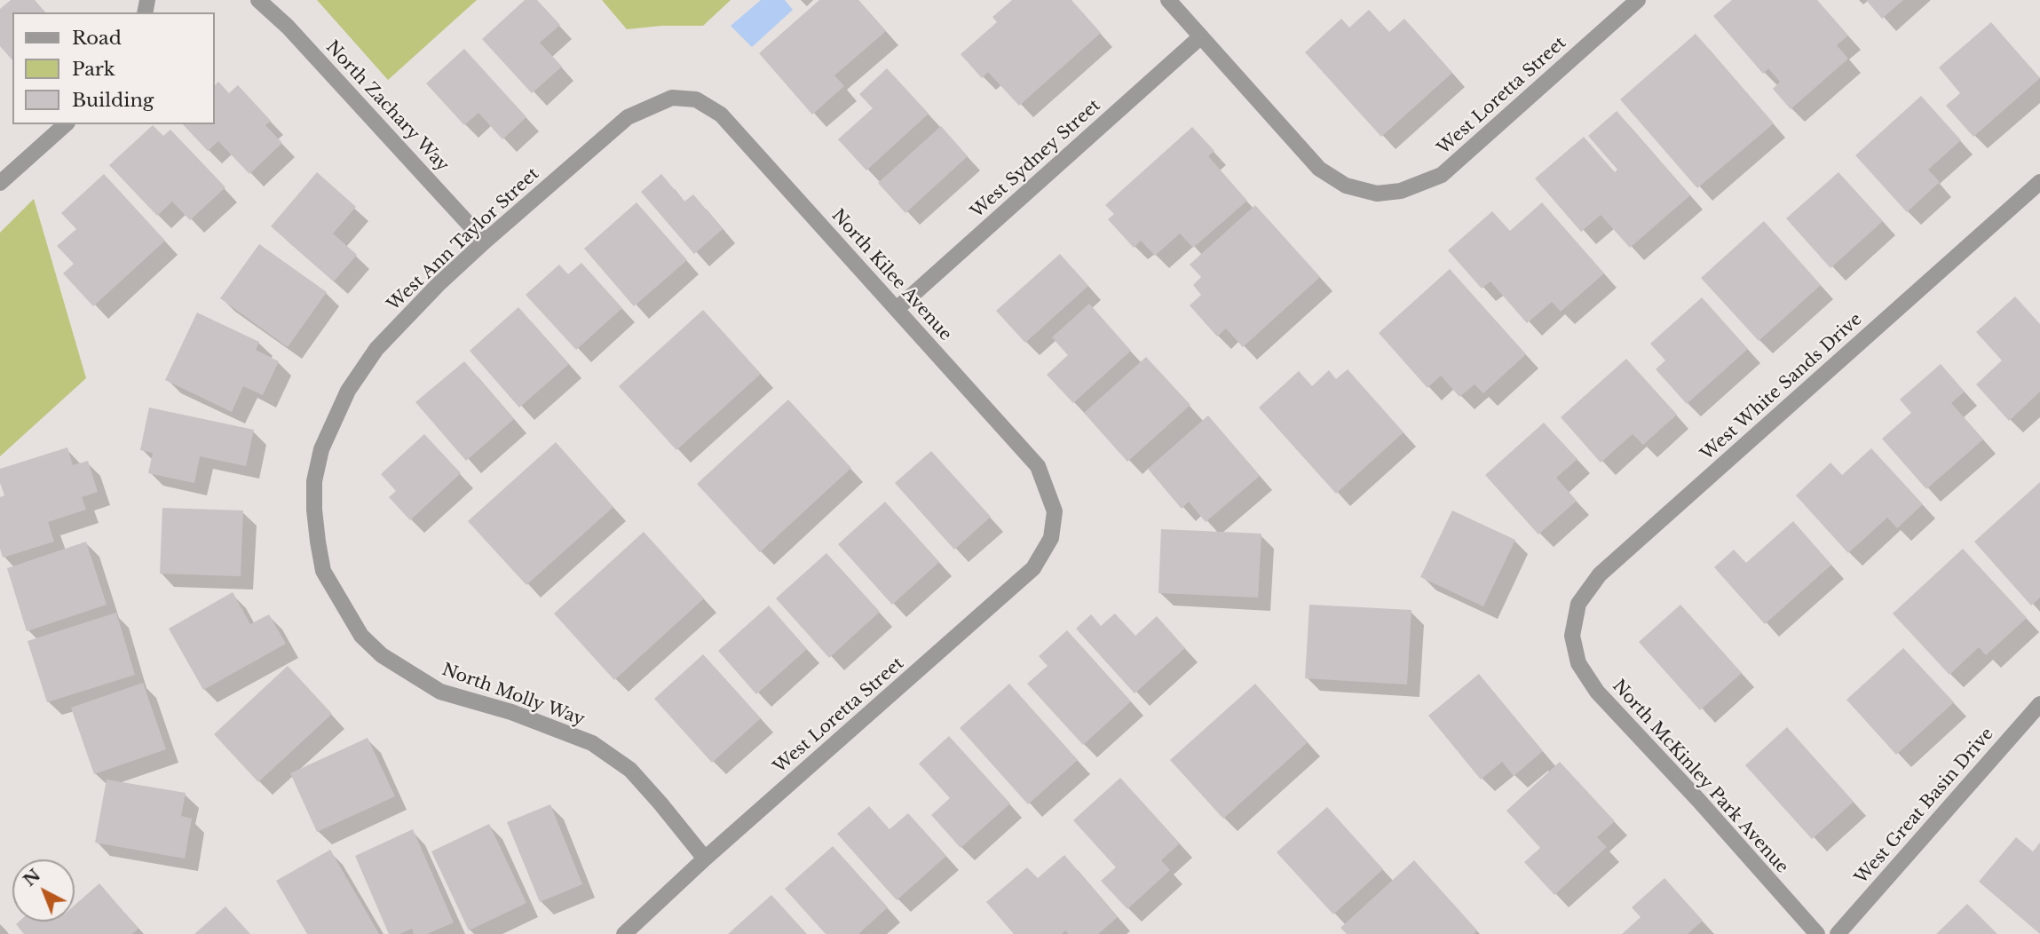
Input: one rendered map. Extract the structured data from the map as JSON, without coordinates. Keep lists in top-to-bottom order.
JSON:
{
  "streets": {
    "street": [
      "West Loretta Street",
      "North Zachary Way",
      "West Sydney Street",
      "West Ann Taylor Street",
      "North Kilee Avenue",
      "West White Sands Drive",
      "North Molly Way",
      "North McKinley Park Avenue",
      "West Great Basin Drive"
    ]
  },
  "crossings": [
    ["West Loretta Street", "West Sydney Street"],
    ["West Loretta Street", "North Kilee Avenue"],
    ["West Loretta Street", "North Molly Way"],
    ["North Zachary Way", "West Ann Taylor Street"],
    ["West Sydney Street", "North Kilee Avenue"],
    ["West Ann Taylor Street", "North Kilee Avenue"],
    ["West Ann Taylor Street", "North Molly Way"],
    ["West White Sands Drive", "North McKinley Park Avenue"]
  ],
  "legend": ["Road", "Park", "Building"],
  "north": "top left"
}
